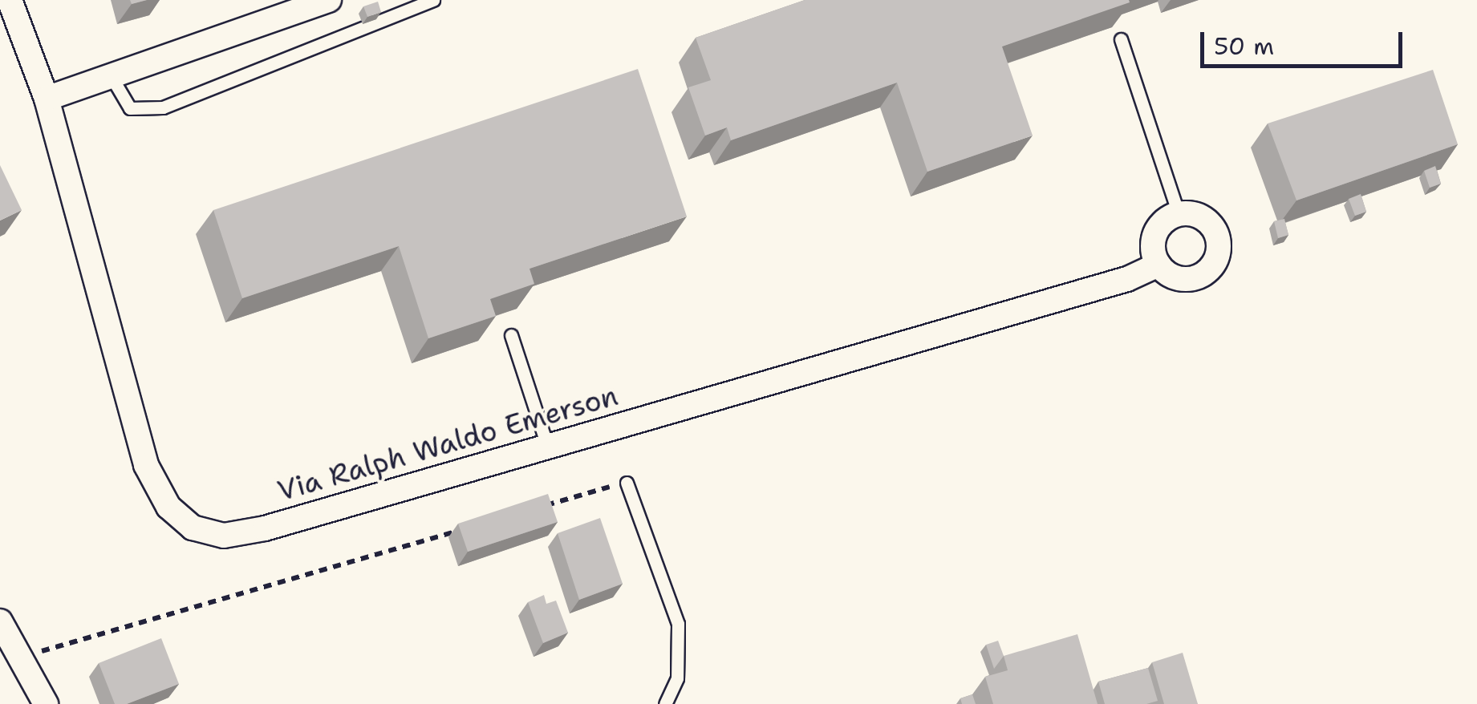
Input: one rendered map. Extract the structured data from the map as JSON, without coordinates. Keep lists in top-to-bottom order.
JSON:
{
  "streets": {
    "street": ["Via Ralph Waldo Emerson"]
  },
  "scale_bar": "50 m"
}
